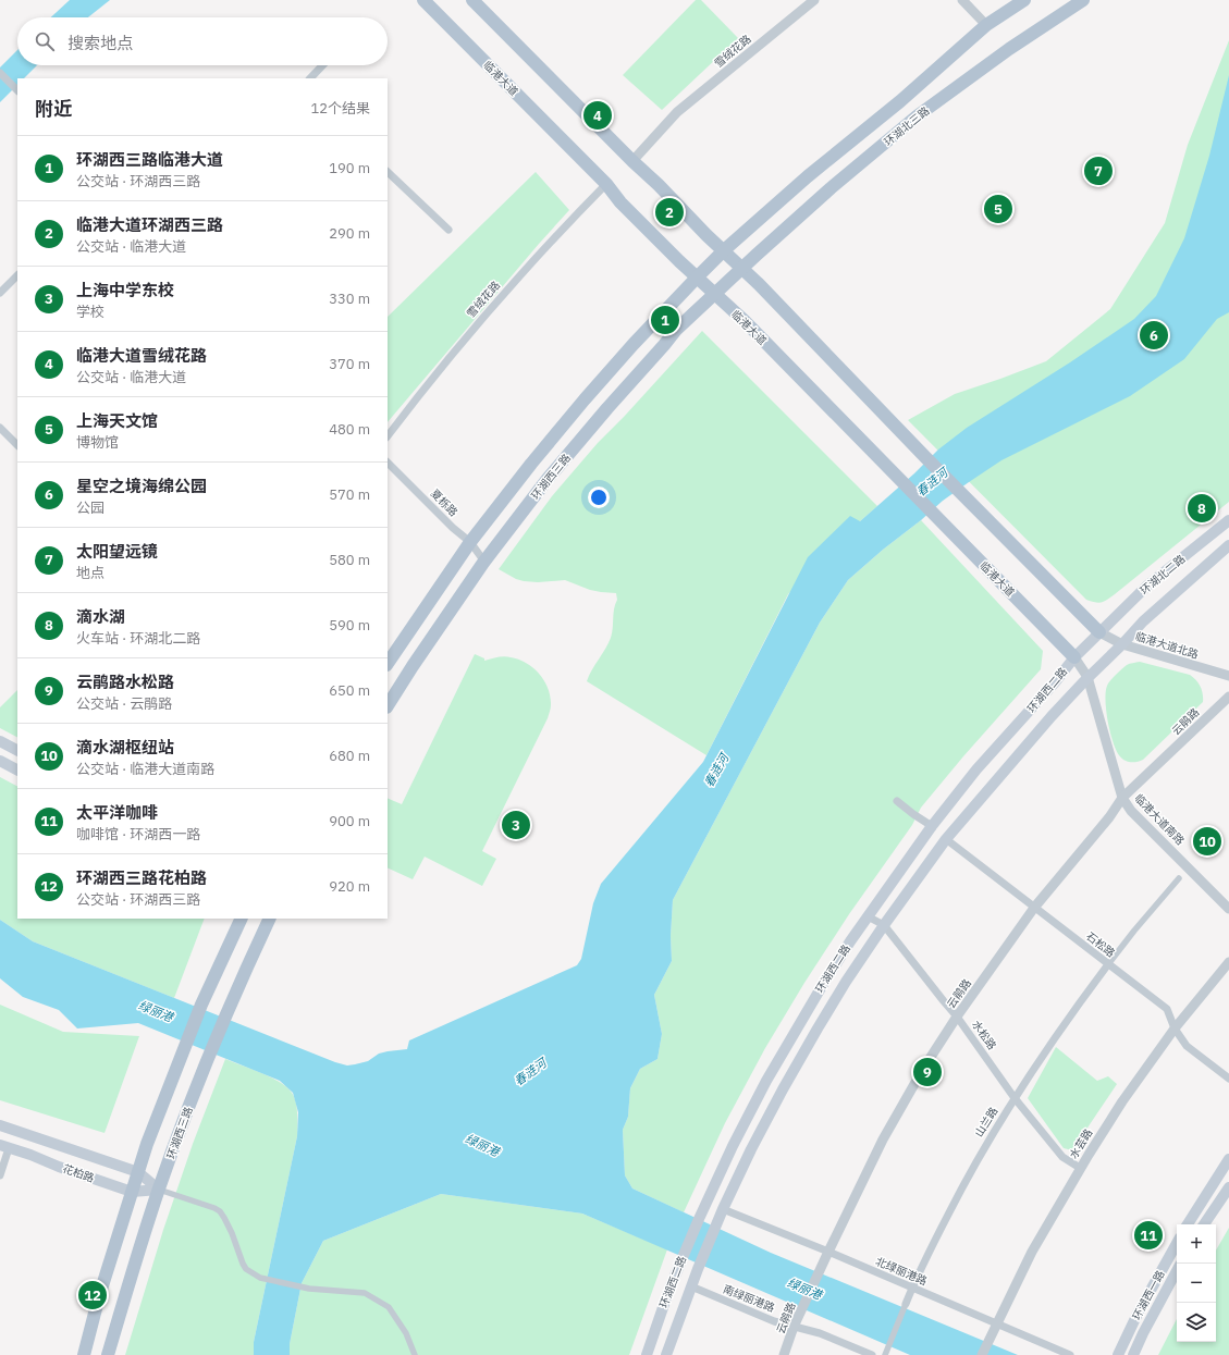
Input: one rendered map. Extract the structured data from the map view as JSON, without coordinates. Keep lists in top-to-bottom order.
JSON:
{
  "streets": {
    "main road": [
      "临港大道",
      "环湖北三路",
      "环湖西三路",
      "环湖北二路",
      "环湖西二路",
      "花柏路",
      "环湖西一路"
    ],
    "street": [
      "雪绒花路",
      "夏栎路",
      "临港大道北路",
      "云鹃路",
      "临港大道南路",
      "石松路",
      "水松路",
      "山兰路",
      "水芸路",
      "北绿丽港路",
      "南绿丽港路"
    ]
  },
  "crossings": [
    ["雪绒花路", "临港大道"],
    ["临港大道", "环湖西三路"],
    ["临港大道", "环湖西二路"],
    ["临港大道", "临港大道南路"],
    ["环湖北三路", "环湖西三路"],
    ["环湖西三路", "夏栎路"],
    ["环湖西三路", "花柏路"],
    ["环湖北二路", "临港大道北路"],
    ["环湖北二路", "环湖西二路"],
    ["临港大道北路", "环湖西二路"],
    ["环湖西二路", "临港大道南路"],
    ["环湖西二路", "石松路"],
    ["环湖西二路", "水松路"],
    ["环湖西二路", "北绿丽港路"],
    ["环湖西二路", "南绿丽港路"],
    ["云鹃路", "临港大道南路"],
    ["云鹃路", "石松路"],
    ["云鹃路", "水松路"],
    ["云鹃路", "北绿丽港路"],
    ["云鹃路", "南绿丽港路"],
    ["石松路", "山兰路"],
    ["石松路", "水芸路"],
    ["水松路", "山兰路"],
    ["水松路", "水芸路"],
    ["山兰路", "北绿丽港路"],
    ["水芸路", "北绿丽港路"]
  ],
  "water": ["春涟河", "绿丽港"],
  "page": {
    "search": "搜索地点",
    "heading": ["附近", "12个结果"],
    "pins": [
      "4",
      "7",
      "5",
      "2",
      "1",
      "6",
      "8",
      "3",
      "10",
      "9",
      "11",
      "12"
    ],
    "list": [
      {
        "mark": "1",
        "name": "环湖西三路临港大道",
        "note": "公交站 · 环湖西三路",
        "value": "190 m"
      },
      {
        "mark": "2",
        "name": "临港大道环湖西三路",
        "note": "公交站 · 临港大道",
        "value": "290 m"
      },
      {
        "mark": "3",
        "name": "上海中学东校",
        "note": "学校",
        "value": "330 m"
      },
      {
        "mark": "4",
        "name": "临港大道雪绒花路",
        "note": "公交站 · 临港大道",
        "value": "370 m"
      },
      {
        "mark": "5",
        "name": "上海天文馆",
        "note": "博物馆",
        "value": "480 m"
      },
      {
        "mark": "6",
        "name": "星空之境海绵公园",
        "note": "公园",
        "value": "570 m"
      },
      {
        "mark": "7",
        "name": "太阳望远镜",
        "note": "地点",
        "value": "580 m"
      },
      {
        "mark": "8",
        "name": "滴水湖",
        "note": "火车站 · 环湖北二路",
        "value": "590 m"
      },
      {
        "mark": "9",
        "name": "云鹃路水松路",
        "note": "公交站 · 云鹃路",
        "value": "650 m"
      },
      {
        "mark": "10",
        "name": "滴水湖枢纽站",
        "note": "公交站 · 临港大道南路",
        "value": "680 m"
      },
      {
        "mark": "11",
        "name": "太平洋咖啡",
        "note": "咖啡馆 · 环湖西一路",
        "value": "900 m"
      },
      {
        "mark": "12",
        "name": "环湖西三路花柏路",
        "note": "公交站 · 环湖西三路",
        "value": "920 m"
      }
    ],
    "map_buttons": ["+", "−"]
  }
}
